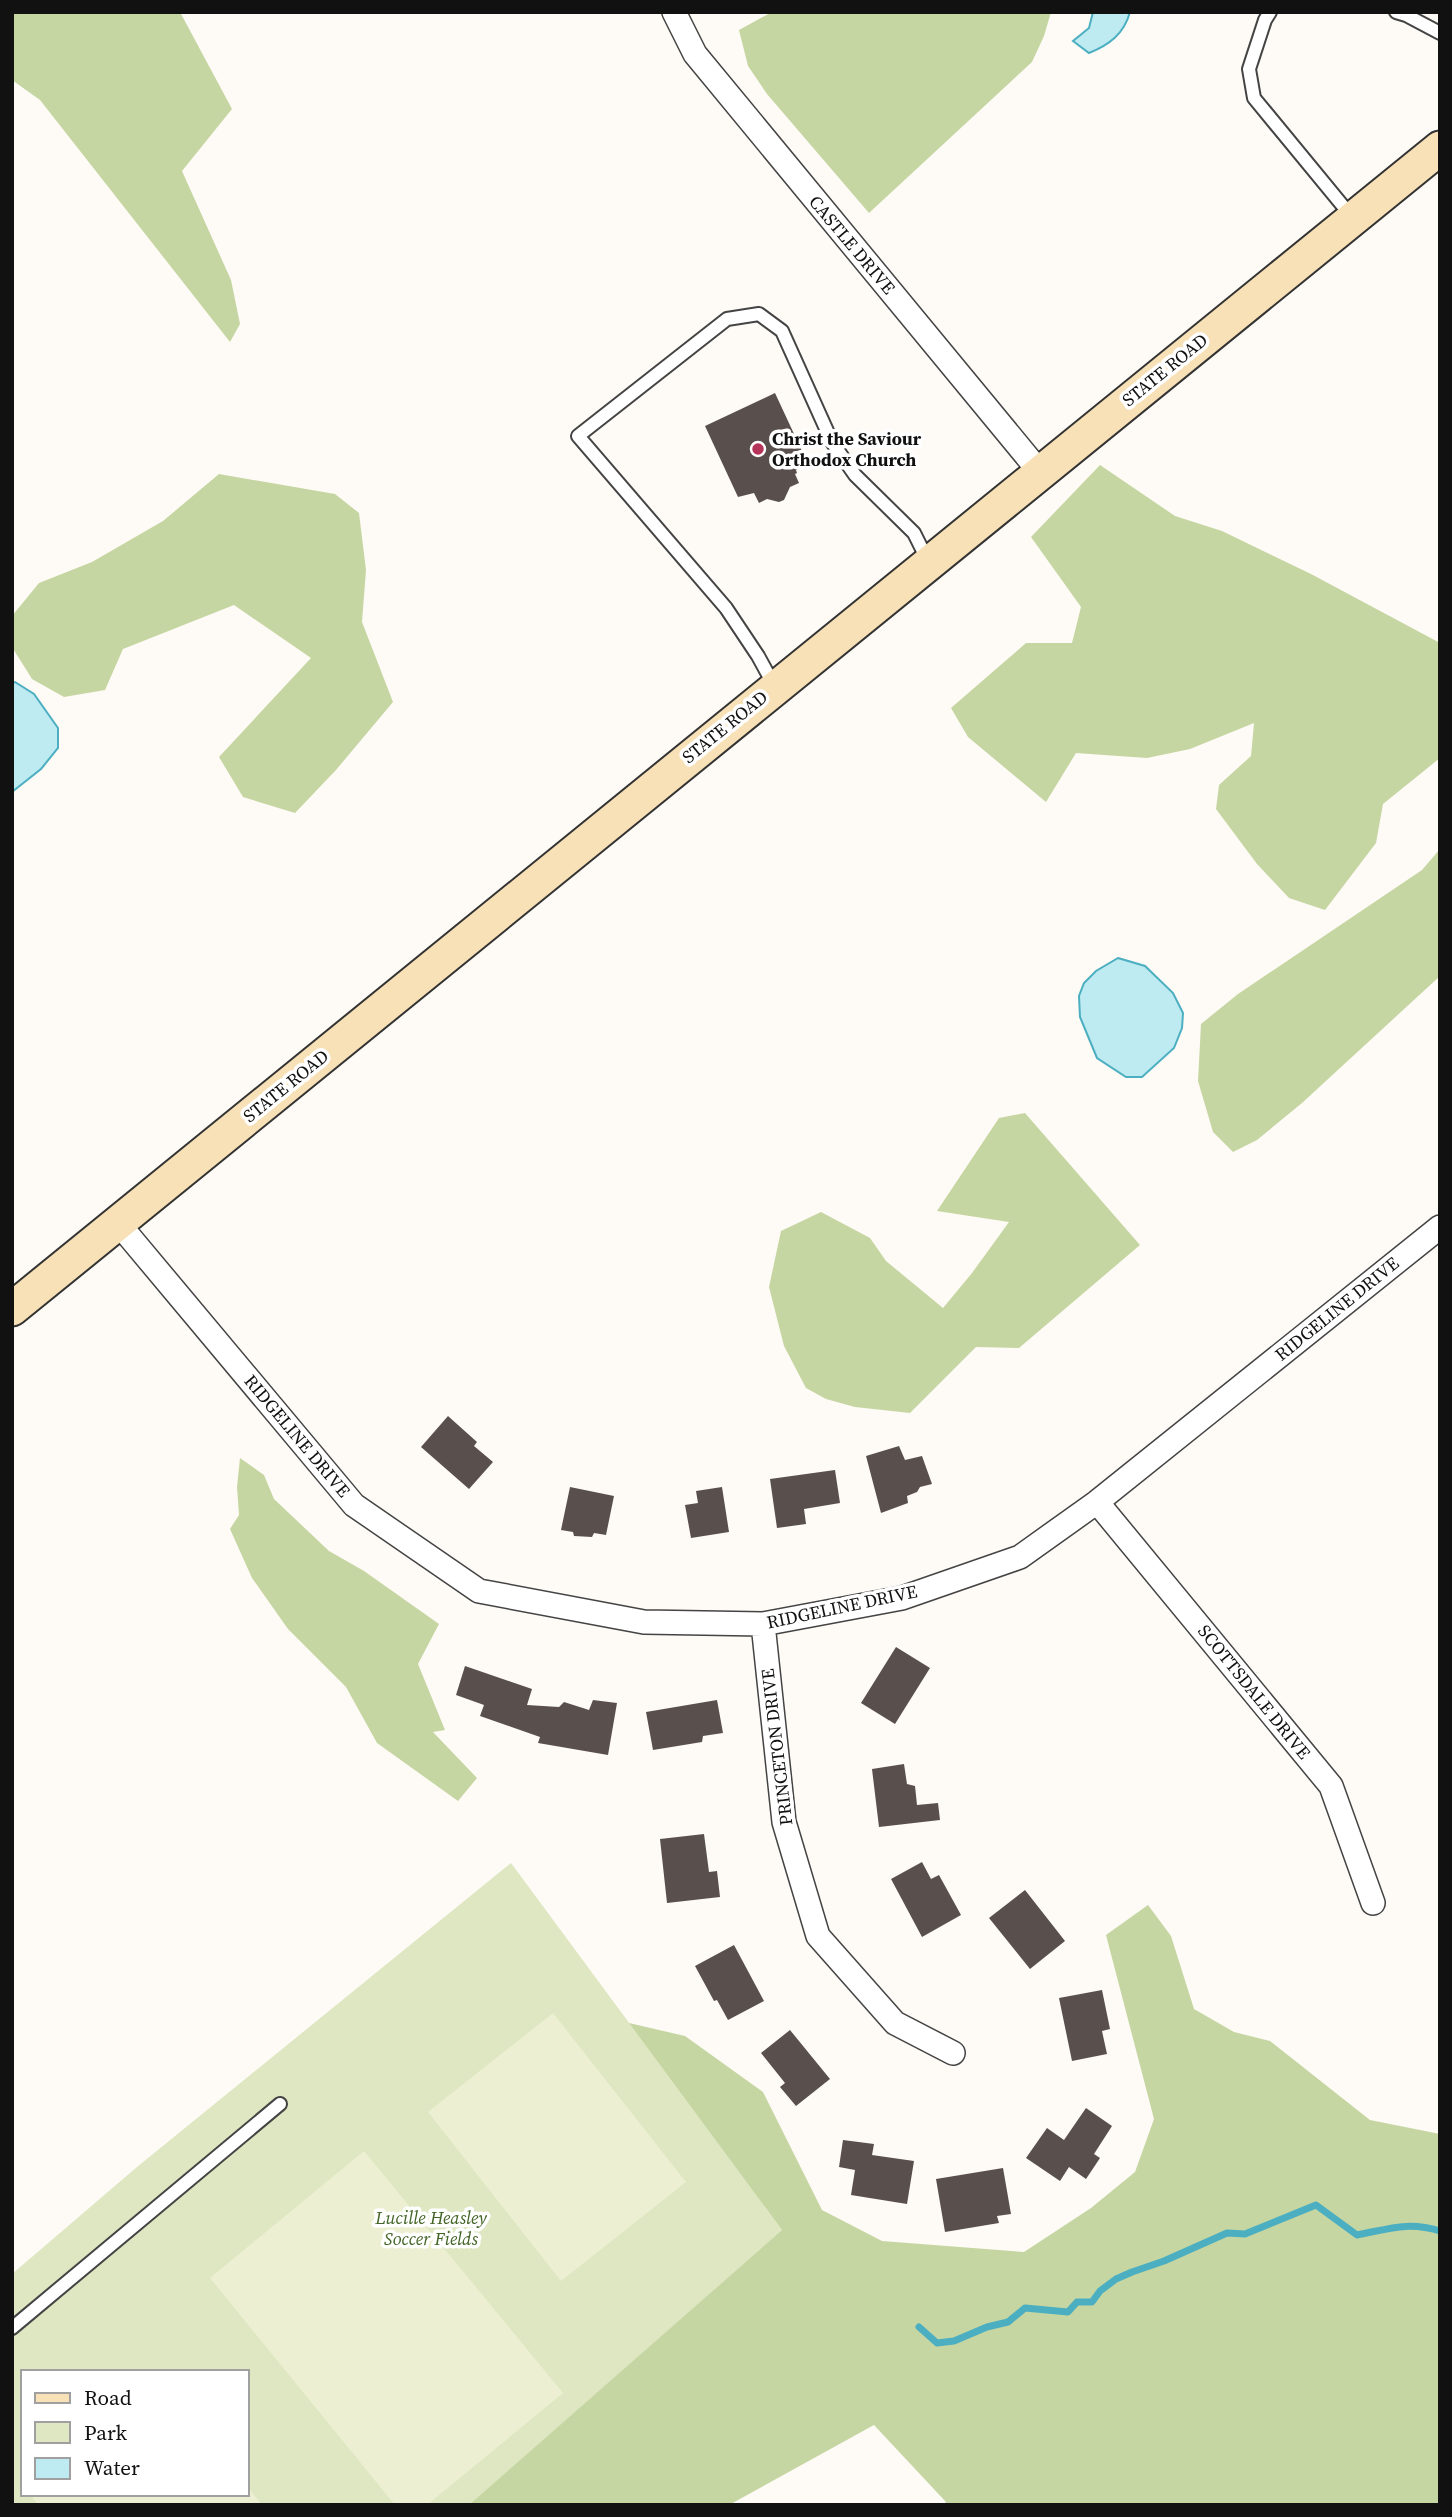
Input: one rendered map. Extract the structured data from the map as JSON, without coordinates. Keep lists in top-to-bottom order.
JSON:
{
  "streets": {
    "main road": ["STATE ROAD"],
    "street": [
      "CASTLE DRIVE",
      "RIDGELINE DRIVE",
      "SCOTTSDALE DRIVE",
      "PRINCETON DRIVE"
    ]
  },
  "crossings": [
    ["CASTLE DRIVE", "STATE ROAD"],
    ["STATE ROAD", "RIDGELINE DRIVE"],
    ["RIDGELINE DRIVE", "SCOTTSDALE DRIVE"],
    ["RIDGELINE DRIVE", "PRINCETON DRIVE"]
  ],
  "parks": ["Lucille Heasley Soccer Fields"],
  "places": ["Christ the Saviour Orthodox Church"],
  "legend": ["Road", "Park", "Water"]
}
